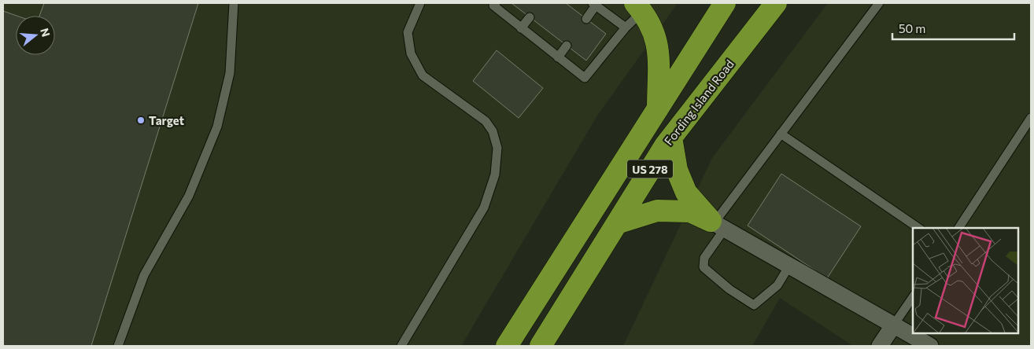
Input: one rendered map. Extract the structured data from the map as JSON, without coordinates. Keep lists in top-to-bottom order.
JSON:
{
  "streets": {
    "highway": ["Fording Island Road", "US 278"]
  },
  "places": ["Target"],
  "scale_bar": "50 m",
  "north": "right"
}
